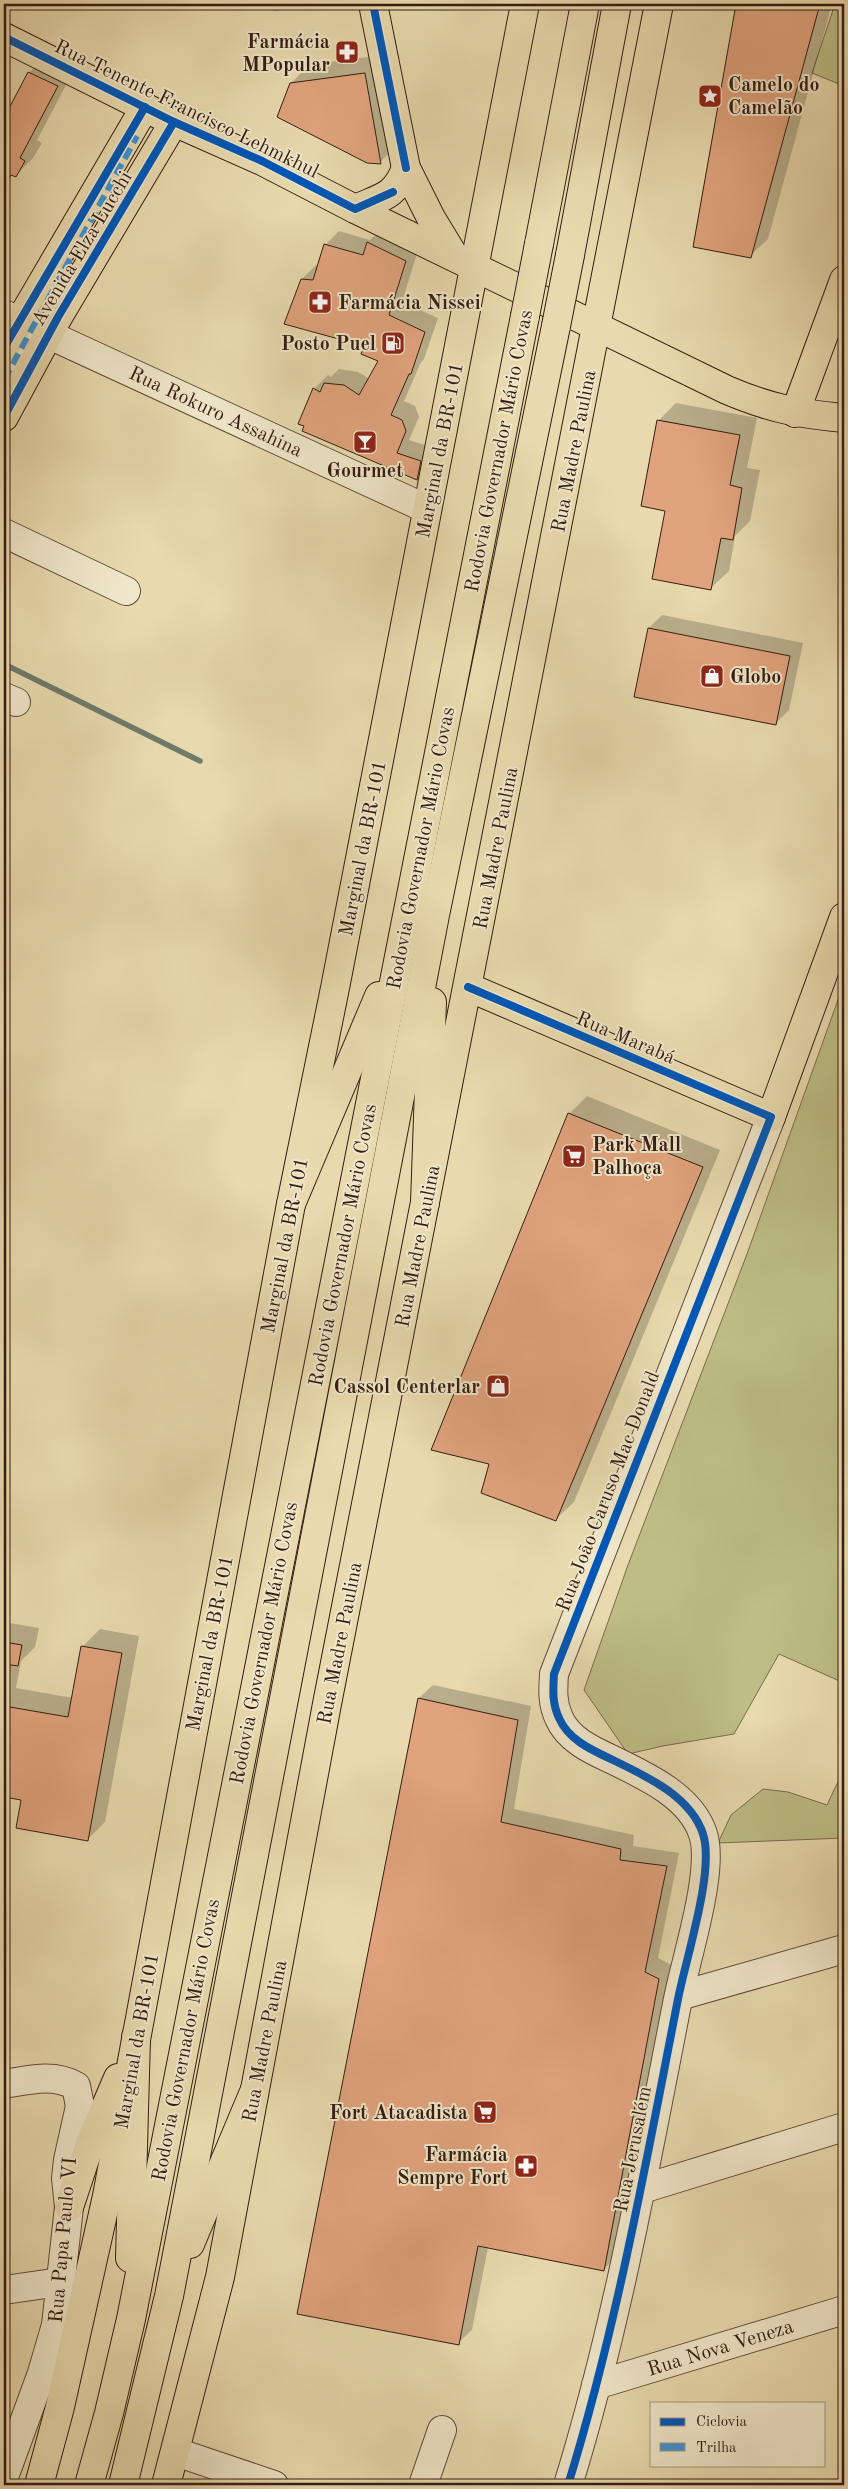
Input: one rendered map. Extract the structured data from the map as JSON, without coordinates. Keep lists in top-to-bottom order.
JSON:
{
  "streets": {
    "main road": [
      "Rua Tenente Francisco Lehmkhul",
      "Avenida Elza Lucchi",
      "Marginal da BR-101",
      "Rodovia Governador Mário Covas",
      "Rua Madre Paulina",
      "Rua Marabá",
      "Rua João Caruso Mac Donald"
    ],
    "street": [
      "Rua Rokuro Assahina",
      "Rua Jerusalém",
      "Rua Papa Paulo VI",
      "Rua Nova Veneza"
    ]
  },
  "crossings": [
    ["Rua Tenente Francisco Lehmkhul", "Avenida Elza Lucchi"],
    ["Rua Tenente Francisco Lehmkhul", "Marginal da BR-101"],
    ["Rua Tenente Francisco Lehmkhul", "Rua Madre Paulina"],
    ["Avenida Elza Lucchi", "Rua Rokuro Assahina"],
    ["Rua Rokuro Assahina", "Marginal da BR-101"],
    ["Rua Madre Paulina", "Rua Marabá"],
    ["Rua Marabá", "Rua João Caruso Mac Donald"],
    ["Rua João Caruso Mac Donald", "Rua Jerusalém"],
    ["Rua Jerusalém", "Rua Nova Veneza"]
  ],
  "places": {
    "pharmacy": ["Farmácia MPopular", "Farmácia Nissei", "Farmácia Sempre Fort"],
    "place": ["Camelo do Camelão"],
    "fuel station": ["Posto Puel"],
    "bar": ["Gourmet"],
    "shop": ["Globo", "Cassol Centerlar"],
    "supermarket": ["Park Mall Palhoça", "Fort Atacadista"]
  },
  "legend": ["Ciclovia", "Trilha"]
}
